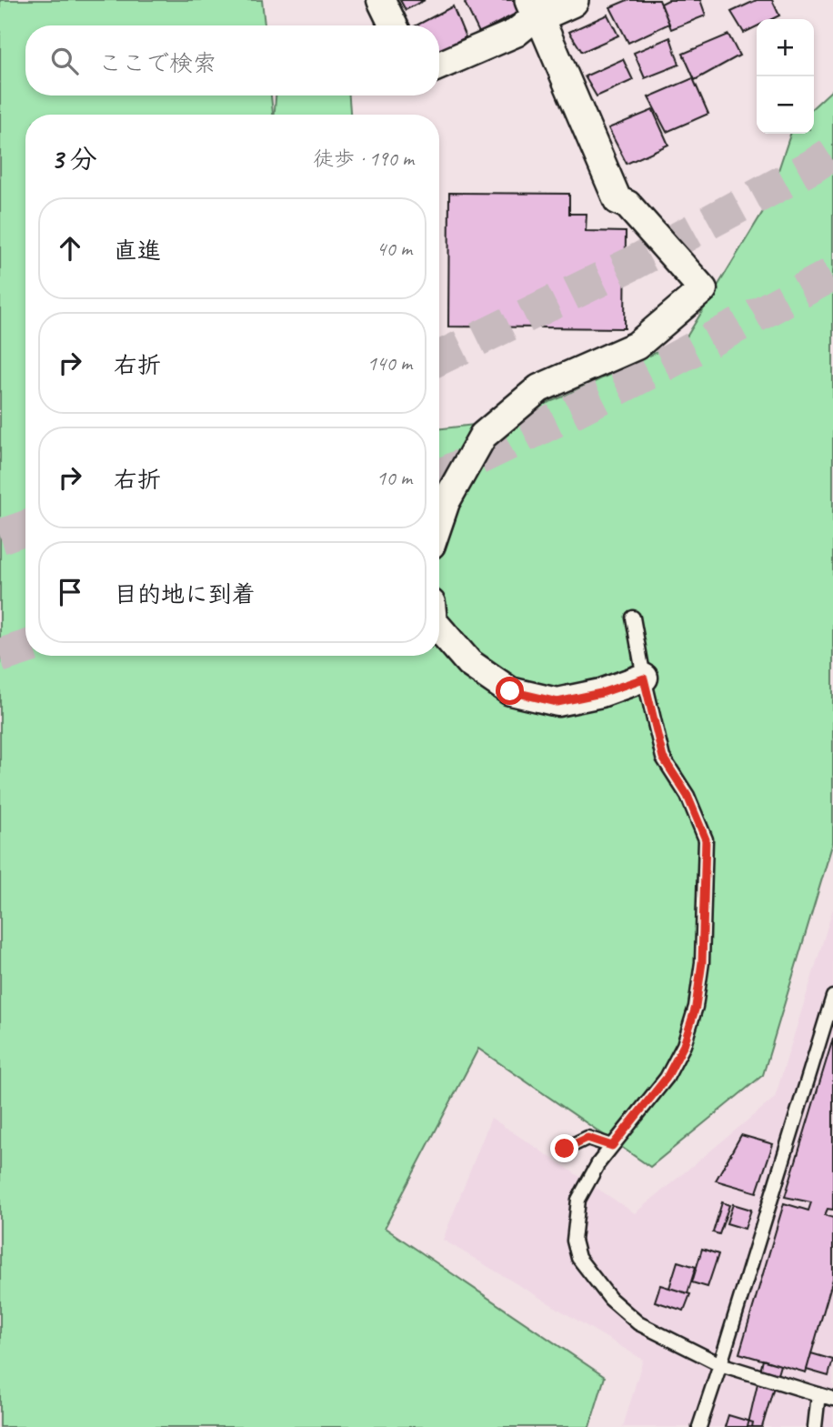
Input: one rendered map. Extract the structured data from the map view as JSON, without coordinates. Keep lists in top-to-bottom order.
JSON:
{
  "page": {
    "map_buttons": ["+", "−"],
    "search": "ここで検索",
    "heading": ["3 分", "徒歩 · 190 m"],
    "list": [
      ["直進", "40 m"],
      ["右折", "140 m"],
      ["右折", "10 m"],
      "目的地に到着"
    ]
  }
}
